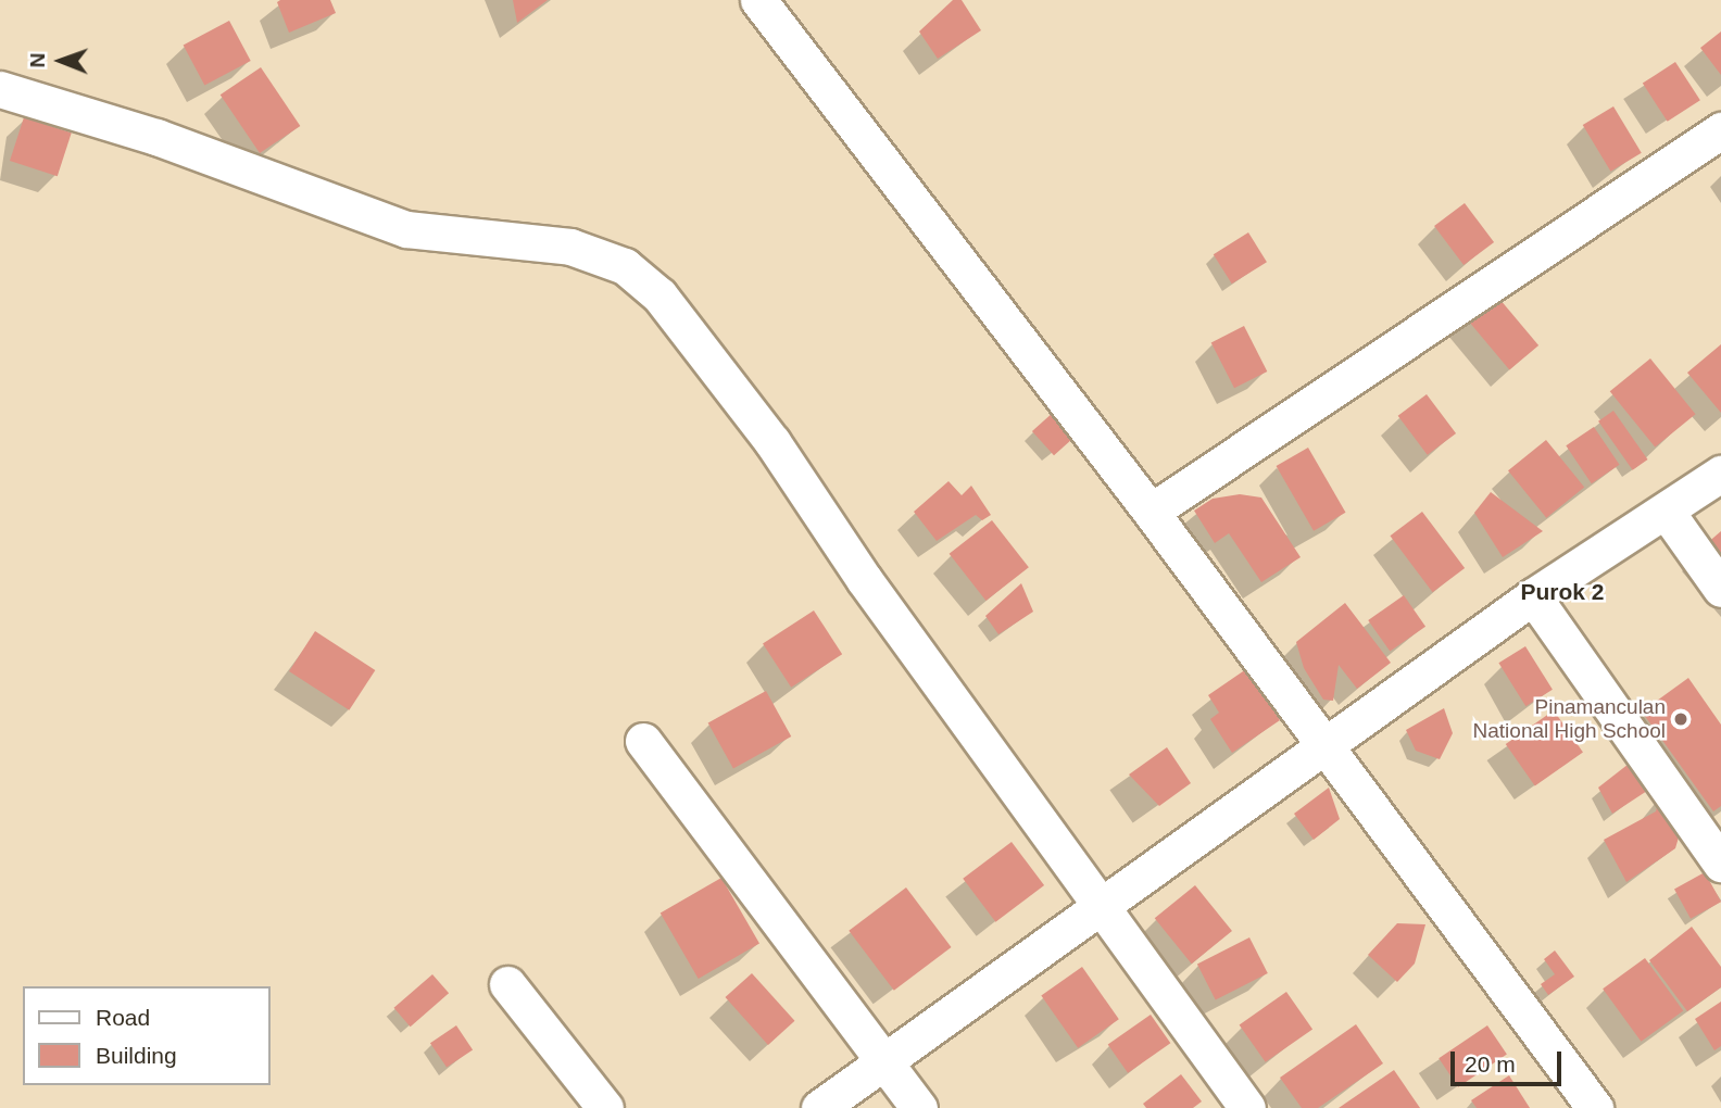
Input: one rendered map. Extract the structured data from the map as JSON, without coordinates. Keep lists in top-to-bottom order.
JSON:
{
  "districts": ["Purok 2"],
  "places": ["Pinamanculan National High School"],
  "legend": ["Road", "Building"],
  "scale_bar": "20 m",
  "north": "left"
}
